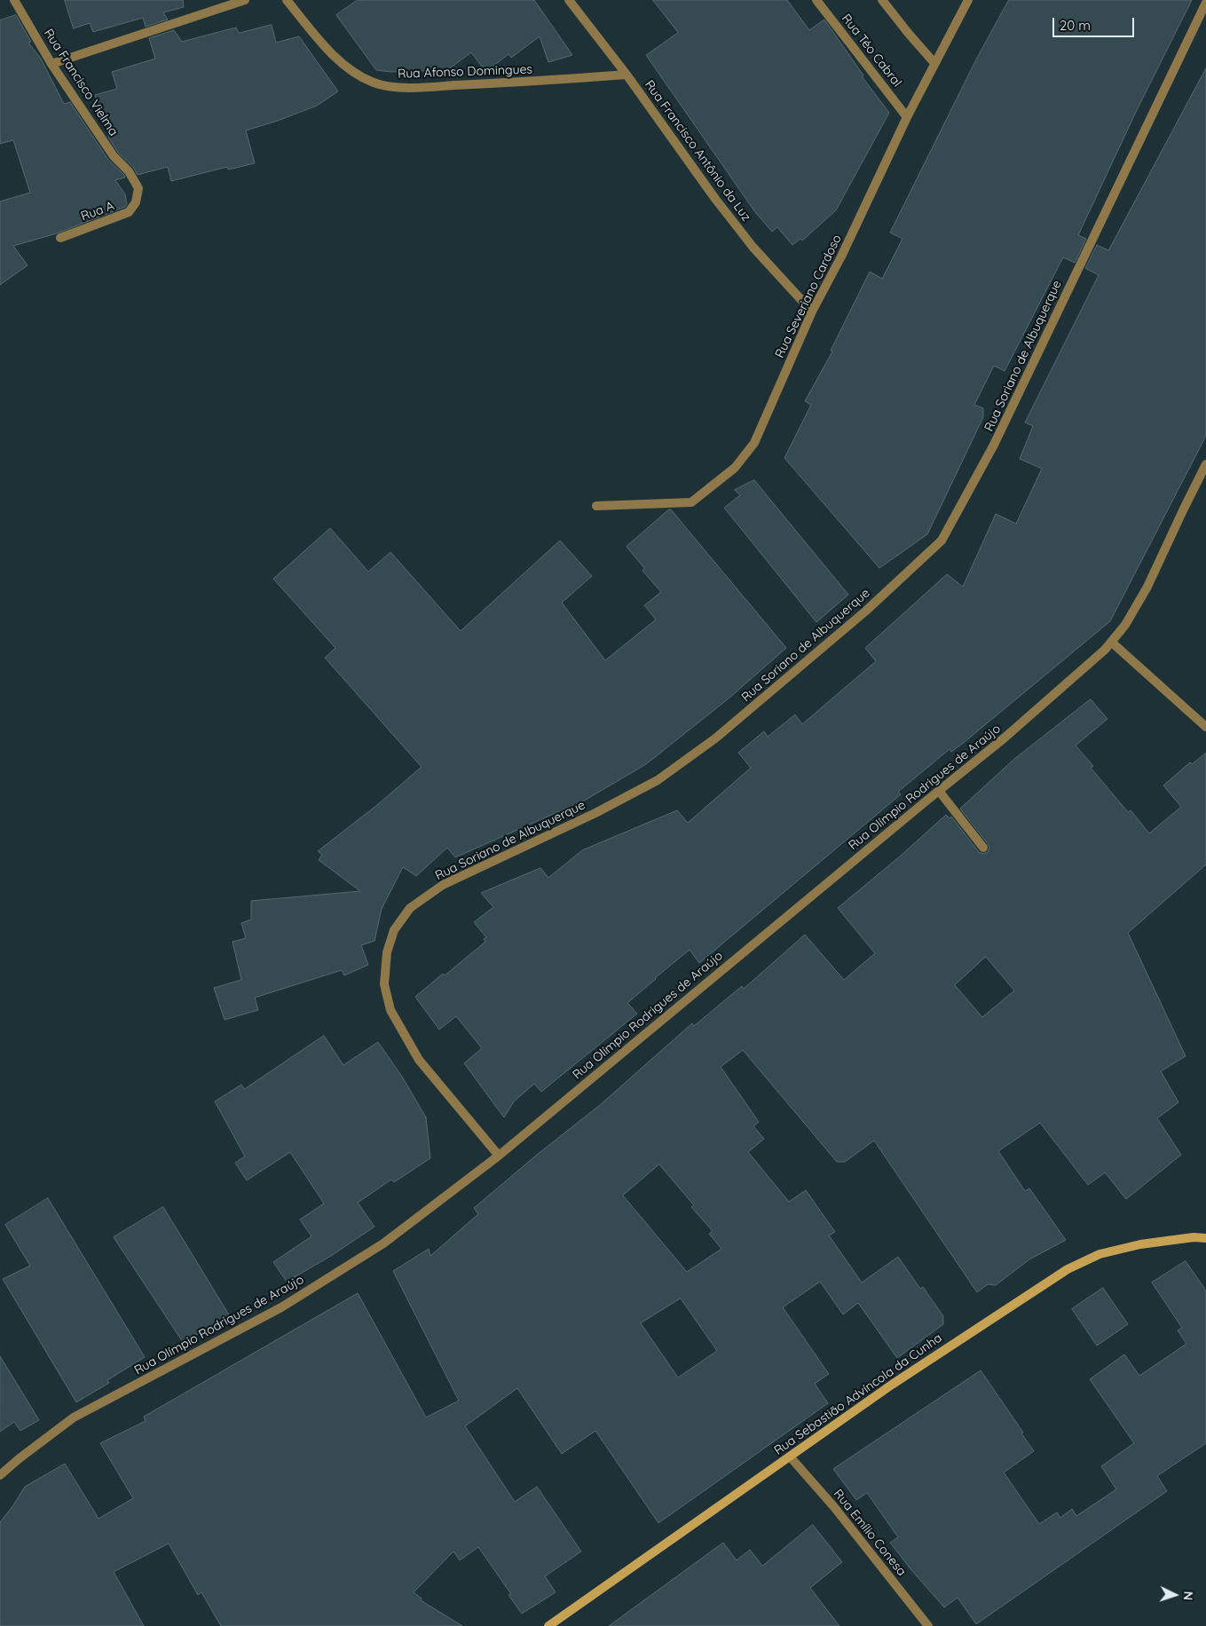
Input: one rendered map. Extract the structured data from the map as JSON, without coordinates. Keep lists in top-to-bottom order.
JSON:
{
  "streets": {
    "street": [
      "Rua Téo Cabral",
      "Rua Afonso Domingues",
      "Rua Francisco Vielma",
      "Rua Francisco Antônio da Luz",
      "Rua A",
      "Rua Severiano Cardoso",
      "Rua Soriano de Albuquerque",
      "Rua Olímpio Rodrigues de Araújo",
      "Rua Sebastião Advíncola da Cunha",
      "Rua Emílio Conesa"
    ]
  },
  "crossings": [
    ["Rua Téo Cabral", "Rua Severiano Cardoso"],
    ["Rua Afonso Domingues", "Rua Francisco Antônio da Luz"],
    ["Rua Francisco Vielma", "Rua A"],
    ["Rua Francisco Antônio da Luz", "Rua Severiano Cardoso"],
    ["Rua Soriano de Albuquerque", "Rua Olímpio Rodrigues de Araújo"],
    ["Rua Sebastião Advíncola da Cunha", "Rua Emílio Conesa"]
  ],
  "scale_bar": "20 m",
  "north": "right"
}
